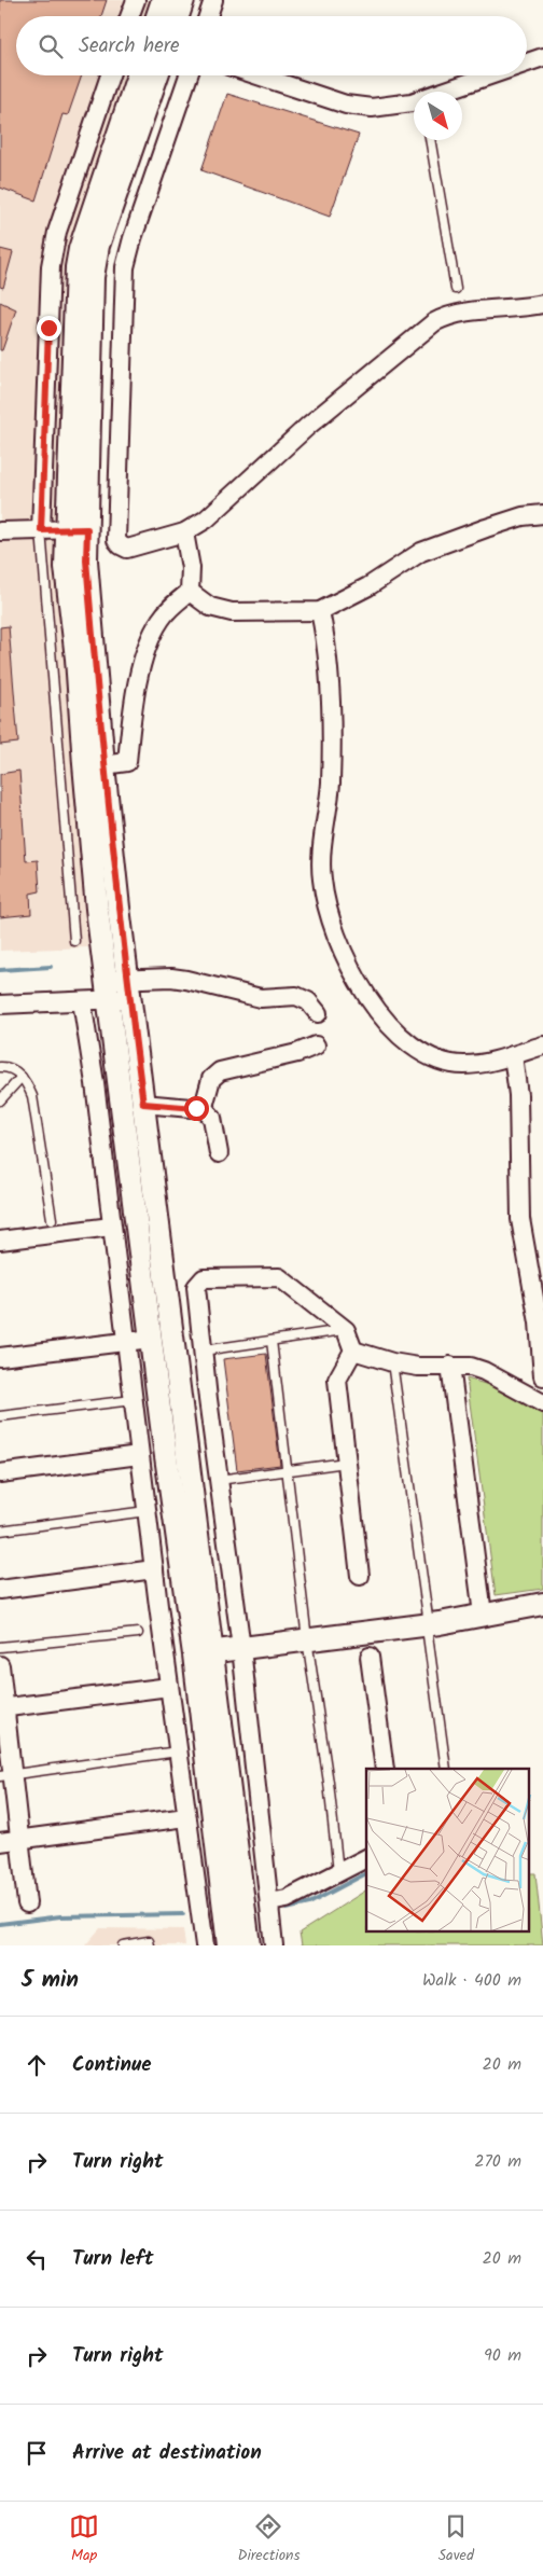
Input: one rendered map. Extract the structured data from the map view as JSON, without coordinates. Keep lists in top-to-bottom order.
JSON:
{
  "north": "bottom right",
  "page": {
    "search": "Search here",
    "heading": ["5 min", "Walk · 400 m"],
    "list": [
      ["Continue", "20 m"],
      ["Turn right", "270 m"],
      ["Turn left", "20 m"],
      ["Turn right", "90 m"],
      "Arrive at destination"
    ],
    "nav": ["Map", "Directions", "Saved"]
  }
}
